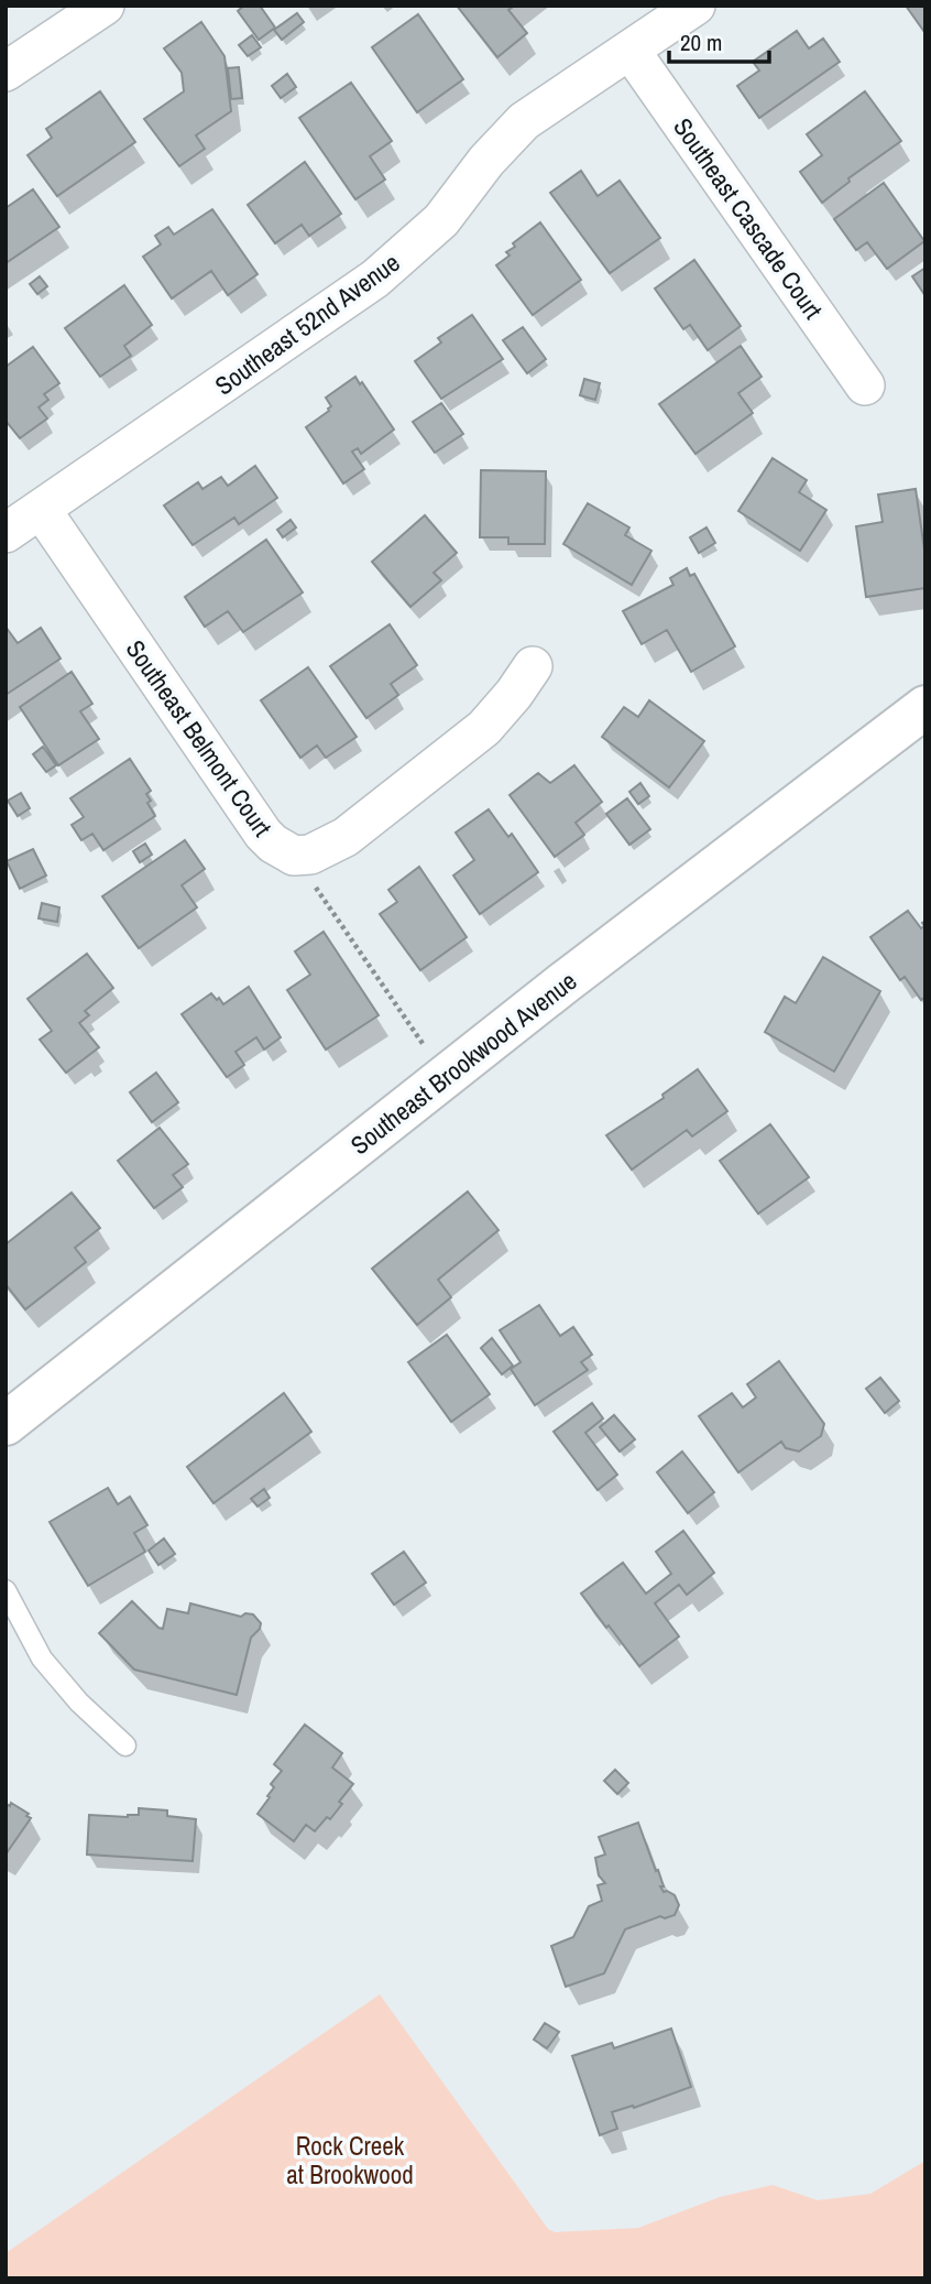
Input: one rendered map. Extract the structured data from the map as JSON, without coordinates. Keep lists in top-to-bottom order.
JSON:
{
  "streets": {
    "main road": ["Southeast Brookwood Avenue"],
    "street": ["Southeast Cascade Court", "Southeast 52nd Avenue", "Southeast Belmont Court"]
  },
  "crossings": [
    ["Southeast Cascade Court", "Southeast 52nd Avenue"],
    ["Southeast 52nd Avenue", "Southeast Belmont Court"]
  ],
  "parks": ["Rock Creek at Brookwood"],
  "scale_bar": "20 m"
}
